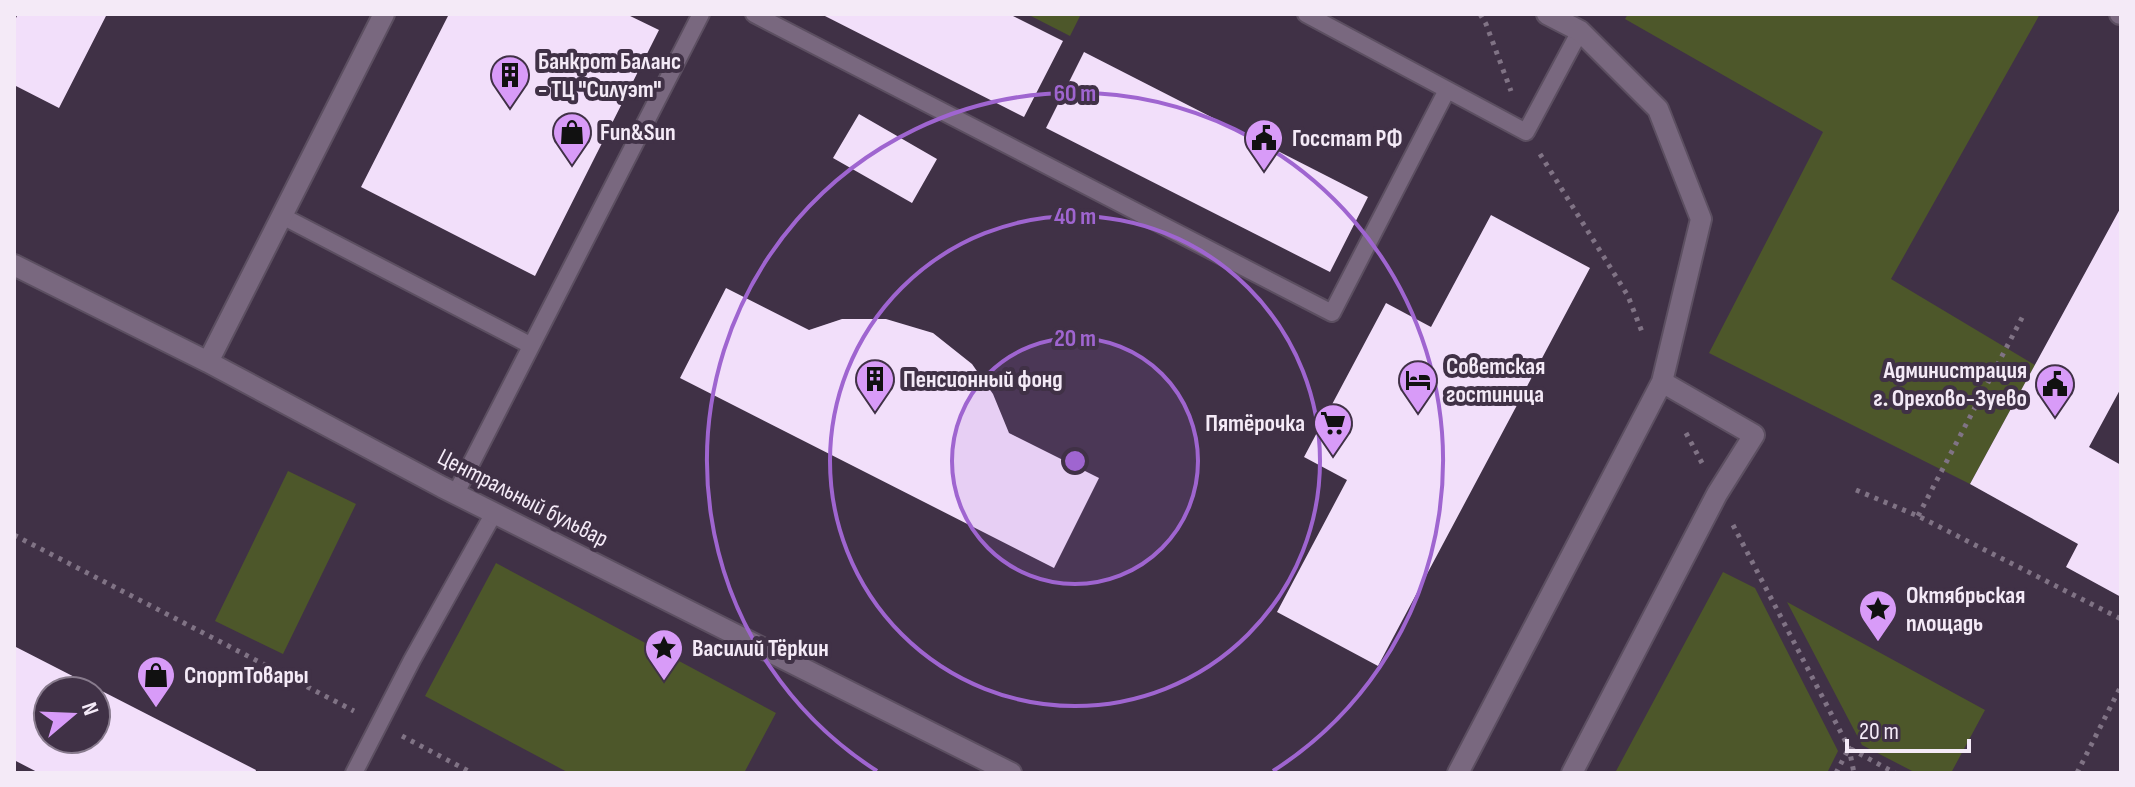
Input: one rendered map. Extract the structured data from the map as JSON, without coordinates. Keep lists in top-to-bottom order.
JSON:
{
  "streets": {
    "street": ["Центральный бульвар"]
  },
  "places": {
    "building": ["Банкрот Баланс - ТЦ \"Силуэт\"", "Пенсионный фонд"],
    "shop": ["Fun&Sun", "СпортТовары"],
    "public building": ["Госстат РФ", "Администрация г. Орехово-Зуево"],
    "hotel": ["Советская гостиница"],
    "supermarket": ["Пятёрочка"],
    "place": ["Октябрьская площадь", "Василий Тёркин"]
  },
  "scale_bar": "20 m",
  "north": "right",
  "rings": ["60 m", "40 m", "20 m"]
}
